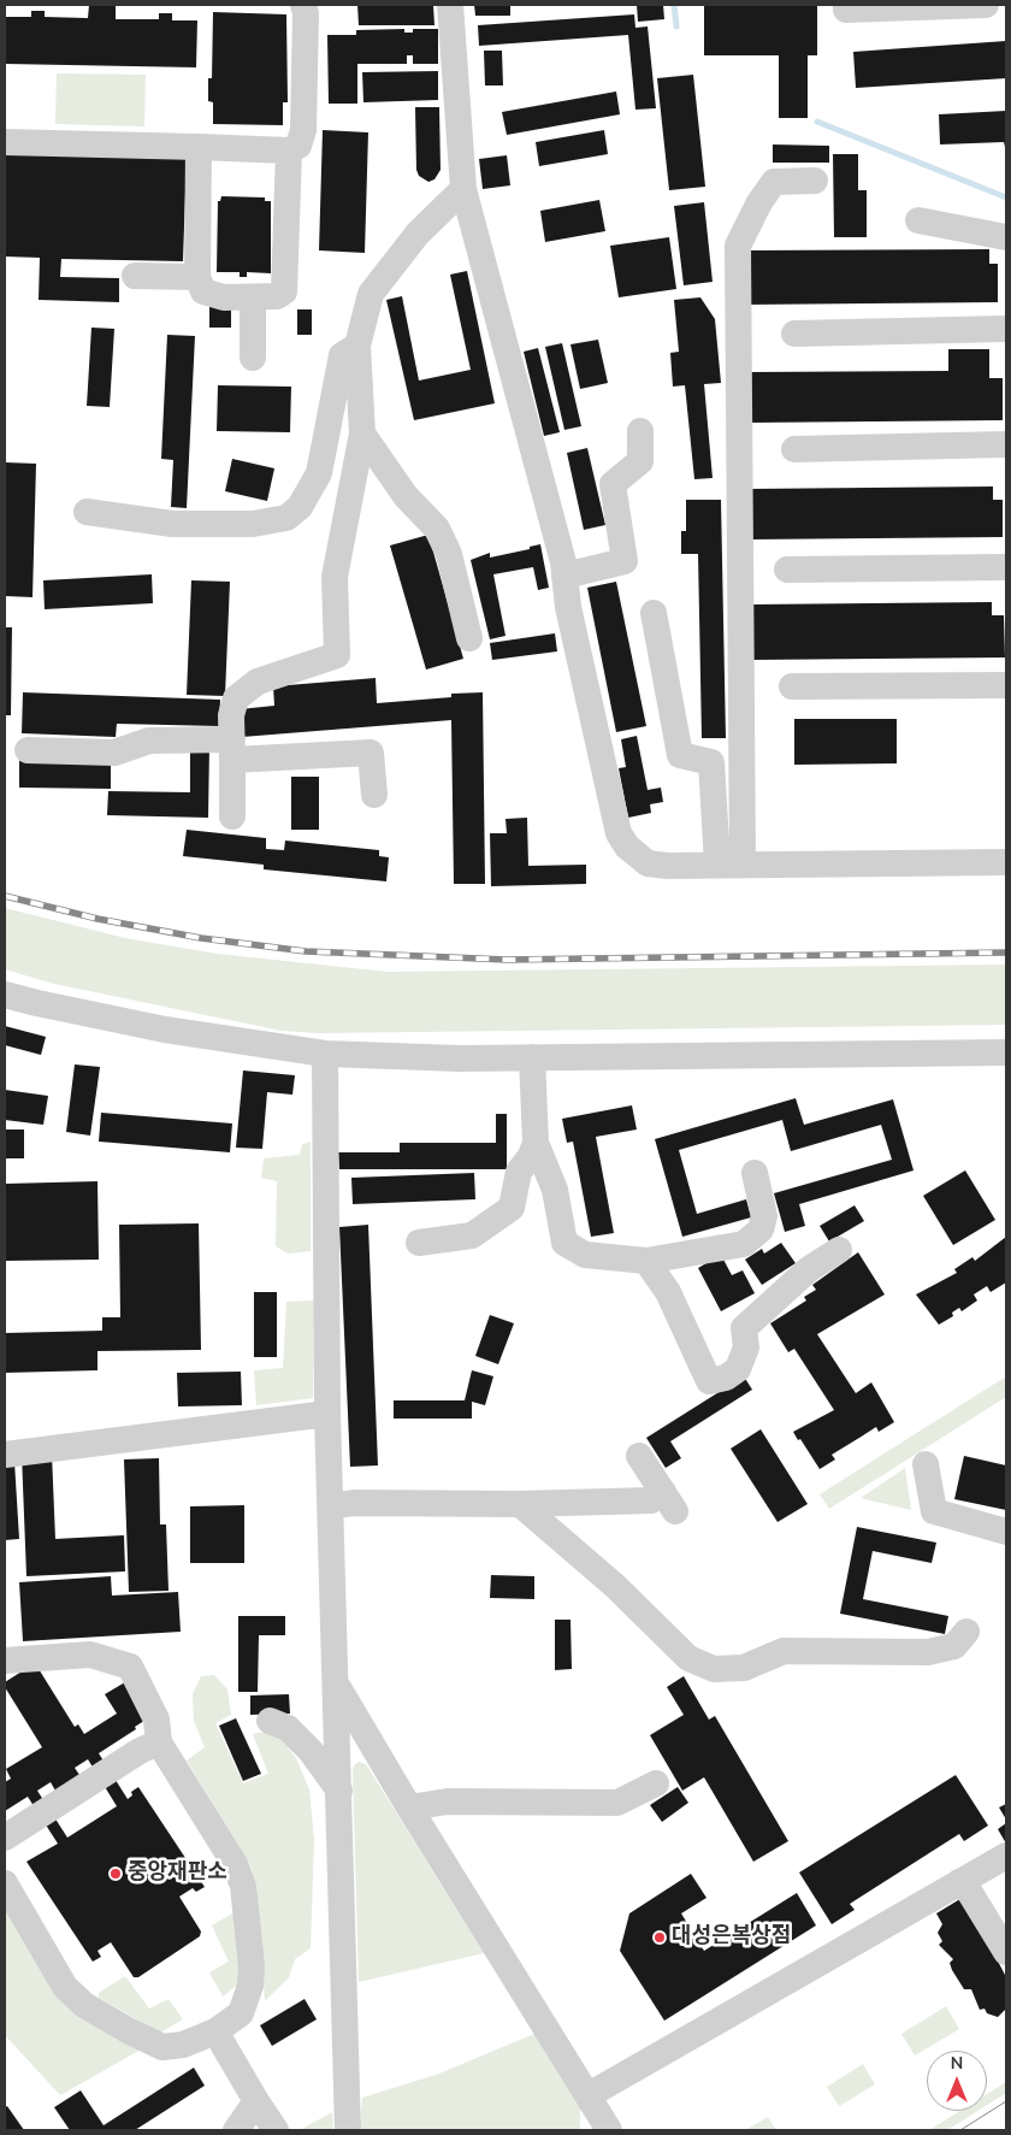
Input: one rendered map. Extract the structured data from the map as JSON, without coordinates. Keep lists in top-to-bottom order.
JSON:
{
  "places": ["중앙재판소", "대성은복상점"],
  "north": "top"
}
